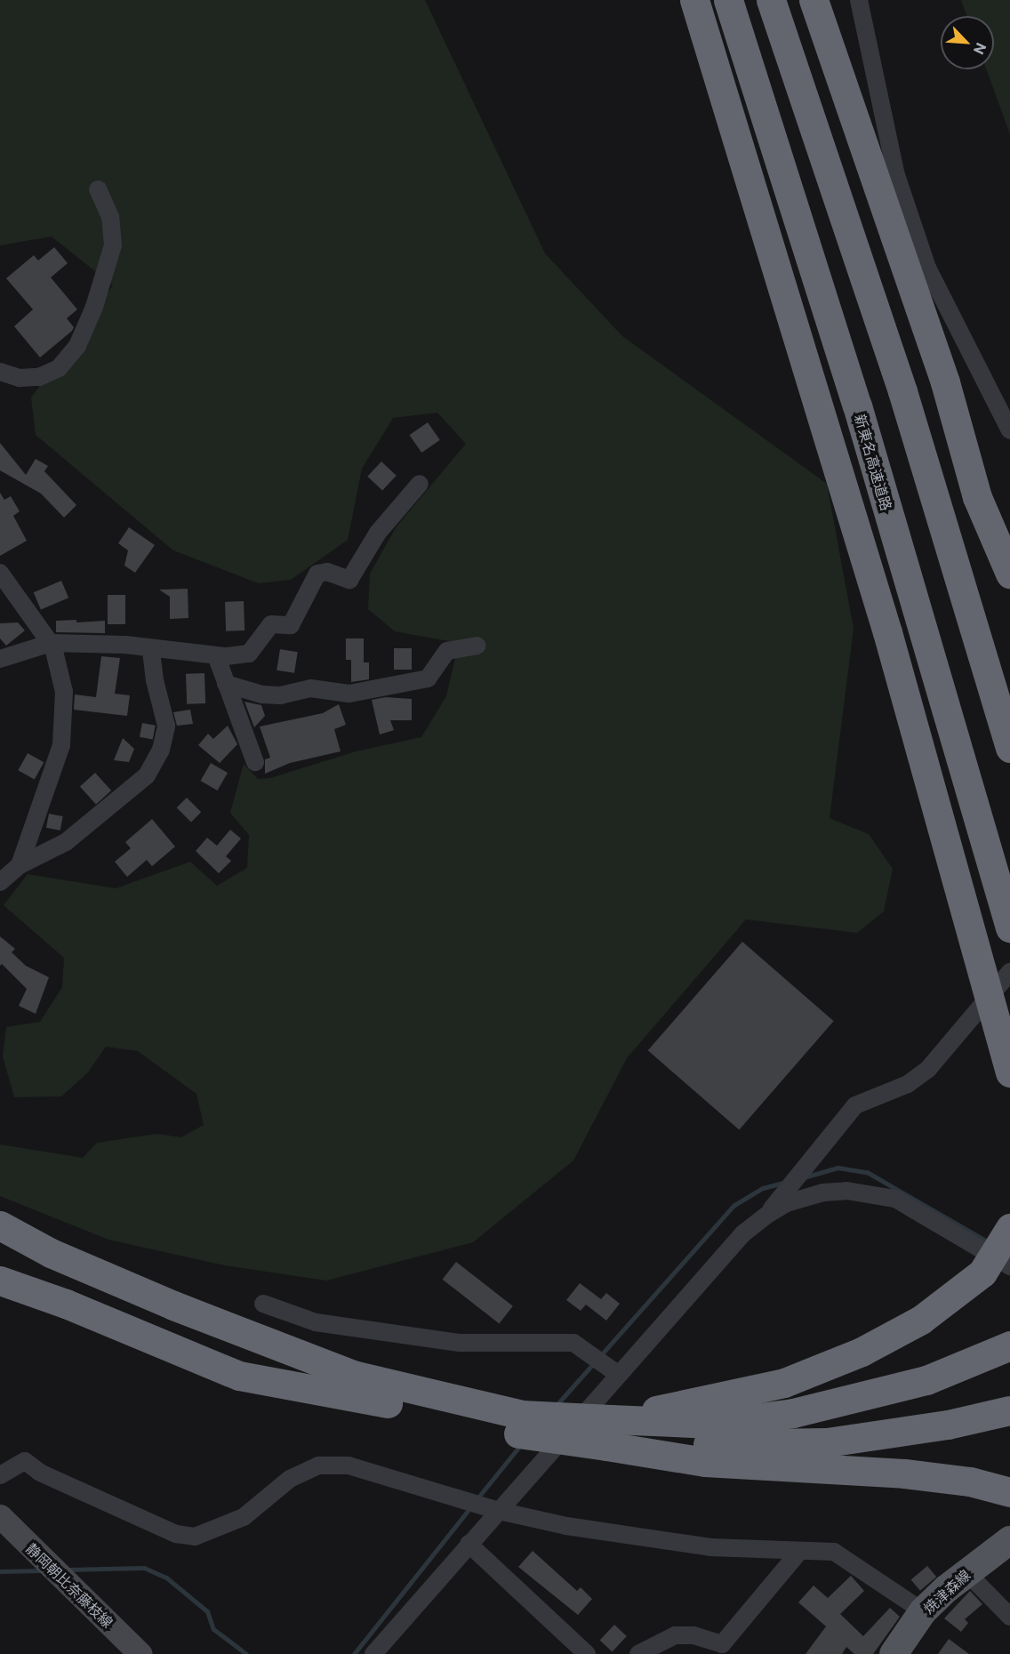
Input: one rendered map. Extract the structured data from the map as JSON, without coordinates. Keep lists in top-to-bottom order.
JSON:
{
  "streets": {
    "highway": ["新東名高速道路"],
    "main road": ["静岡朝比奈藤枝線", "焼津森線"]
  },
  "north": "bottom right"
}
